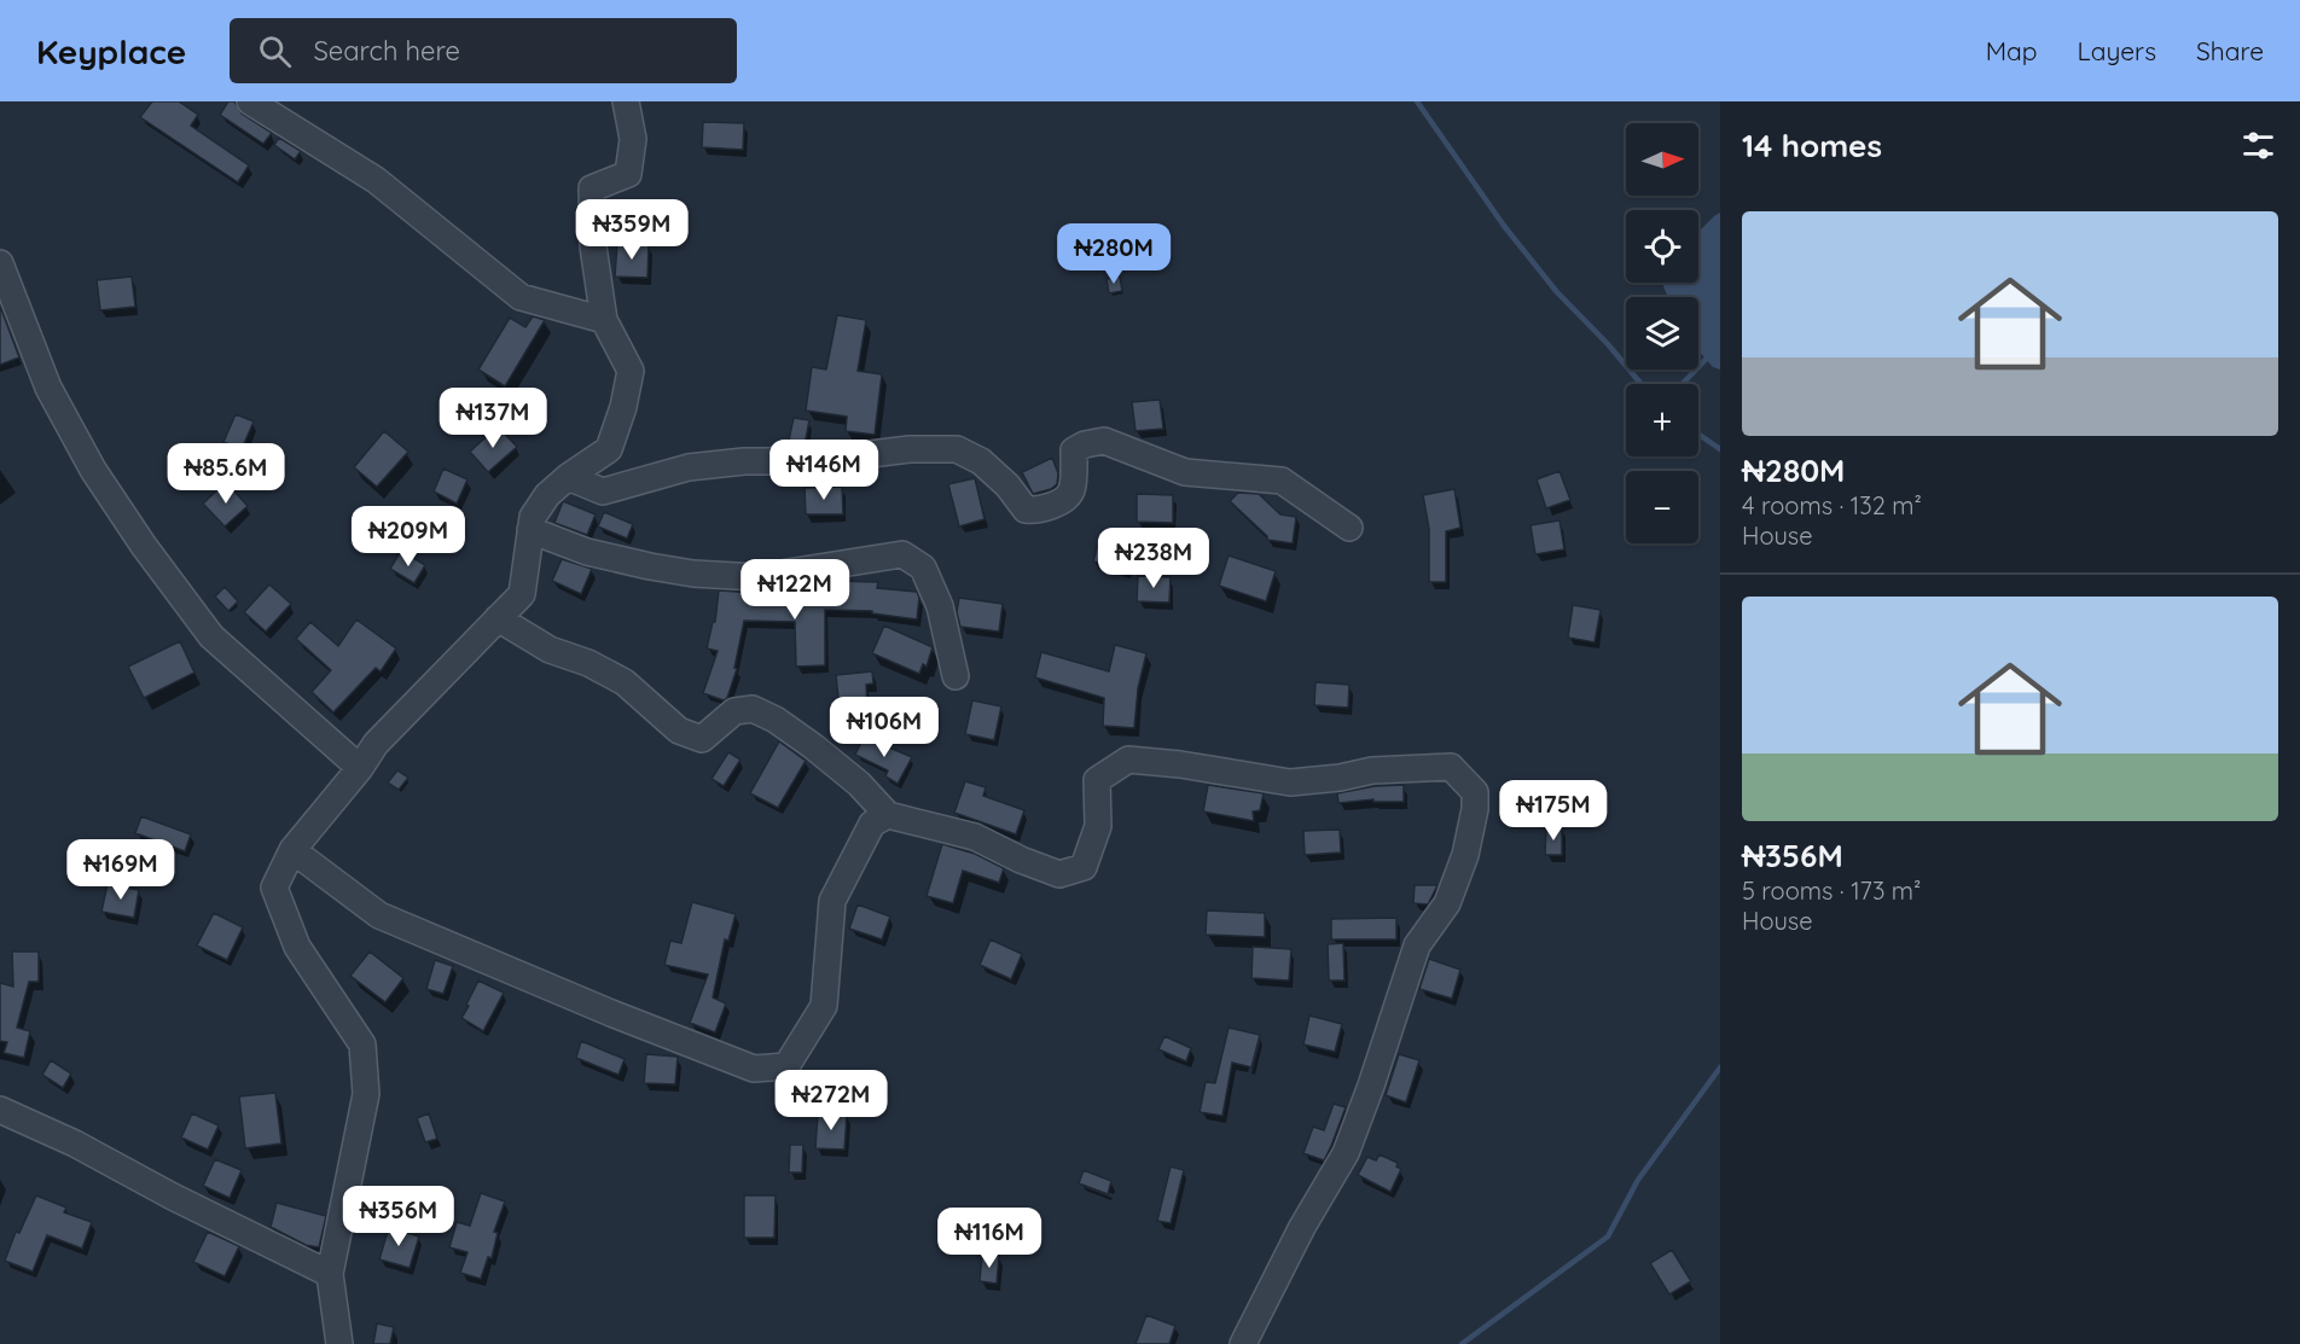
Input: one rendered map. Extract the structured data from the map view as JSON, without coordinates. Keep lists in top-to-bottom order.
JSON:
{
  "north": "right",
  "page": {
    "header": "Keyplace",
    "search": "Search here",
    "nav": ["Map", "Layers", "Share"],
    "heading": "14 homes",
    "map_buttons": ["+", "−"],
    "list": [
      {
        "name": "₦280M",
        "note": "4 rooms · 132 m² · House"
      },
      {
        "name": "₦356M",
        "note": "5 rooms · 173 m² · House"
      }
    ],
    "price": [
      "₦359M",
      "₦280M",
      "₦137M",
      "₦146M",
      "₦85.6M",
      "₦209M",
      "₦238M",
      "₦122M",
      "₦106M",
      "₦175M",
      "₦169M",
      "₦272M",
      "₦356M",
      "₦116M"
    ]
  }
}
